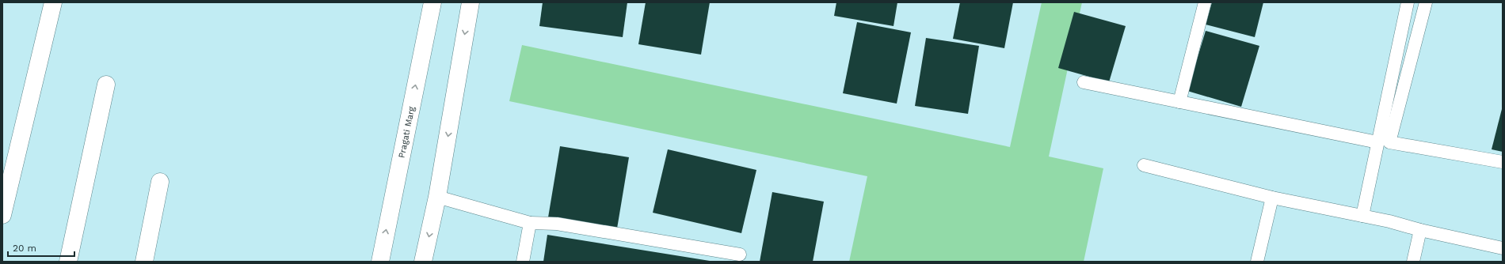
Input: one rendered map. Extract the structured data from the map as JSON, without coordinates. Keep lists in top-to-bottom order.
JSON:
{
  "streets": {
    "main road": ["Pragati Marg"]
  },
  "scale_bar": "20 m"
}
